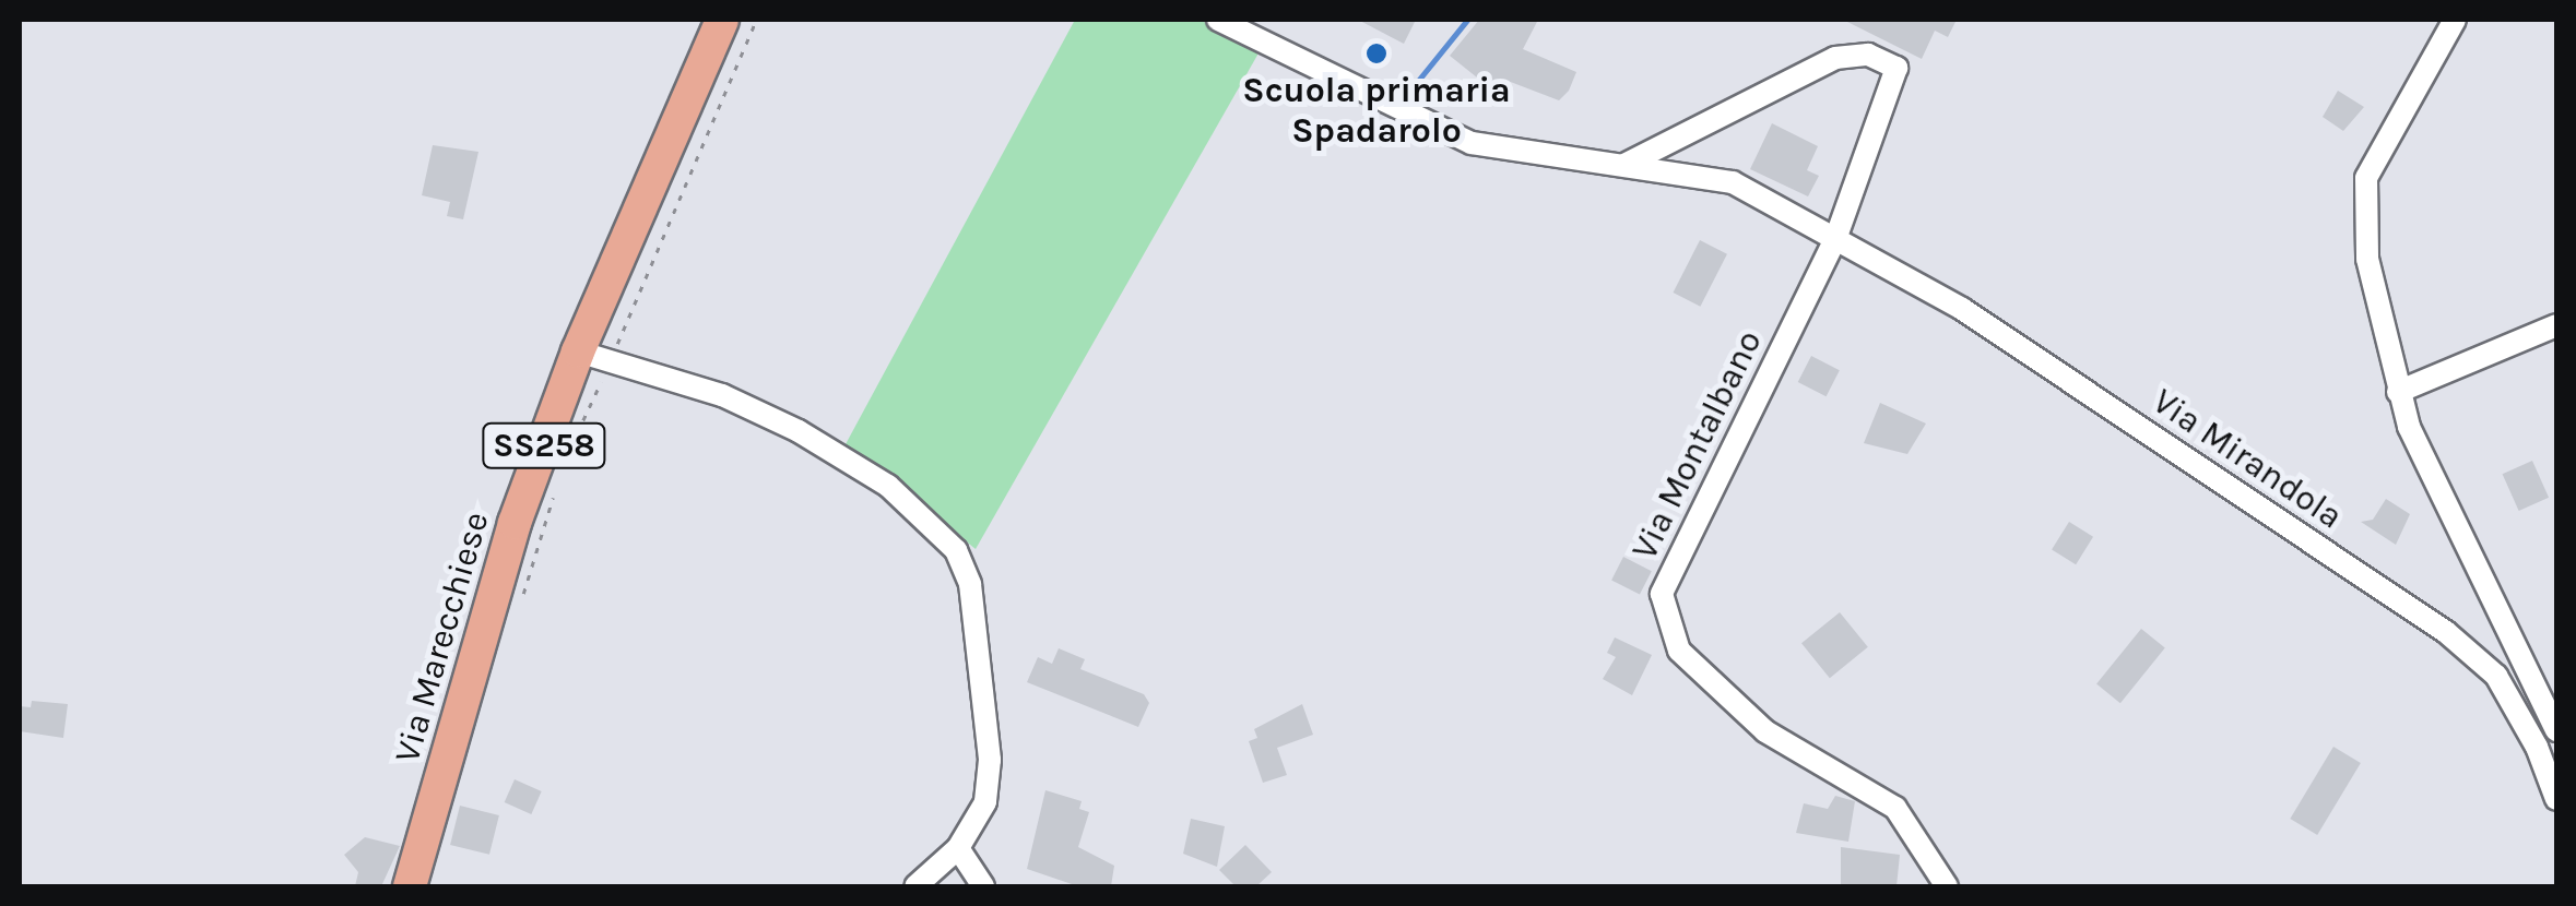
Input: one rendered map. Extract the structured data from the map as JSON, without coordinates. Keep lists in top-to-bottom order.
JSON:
{
  "streets": {
    "main road": ["SS258", "Via Marecchiese"],
    "street": ["Via Montalbano", "Via Mirandola"]
  },
  "crossings": [
    ["Via Montalbano", "Via Mirandola"]
  ],
  "places": ["Scuola primaria Spadarolo"]
}
